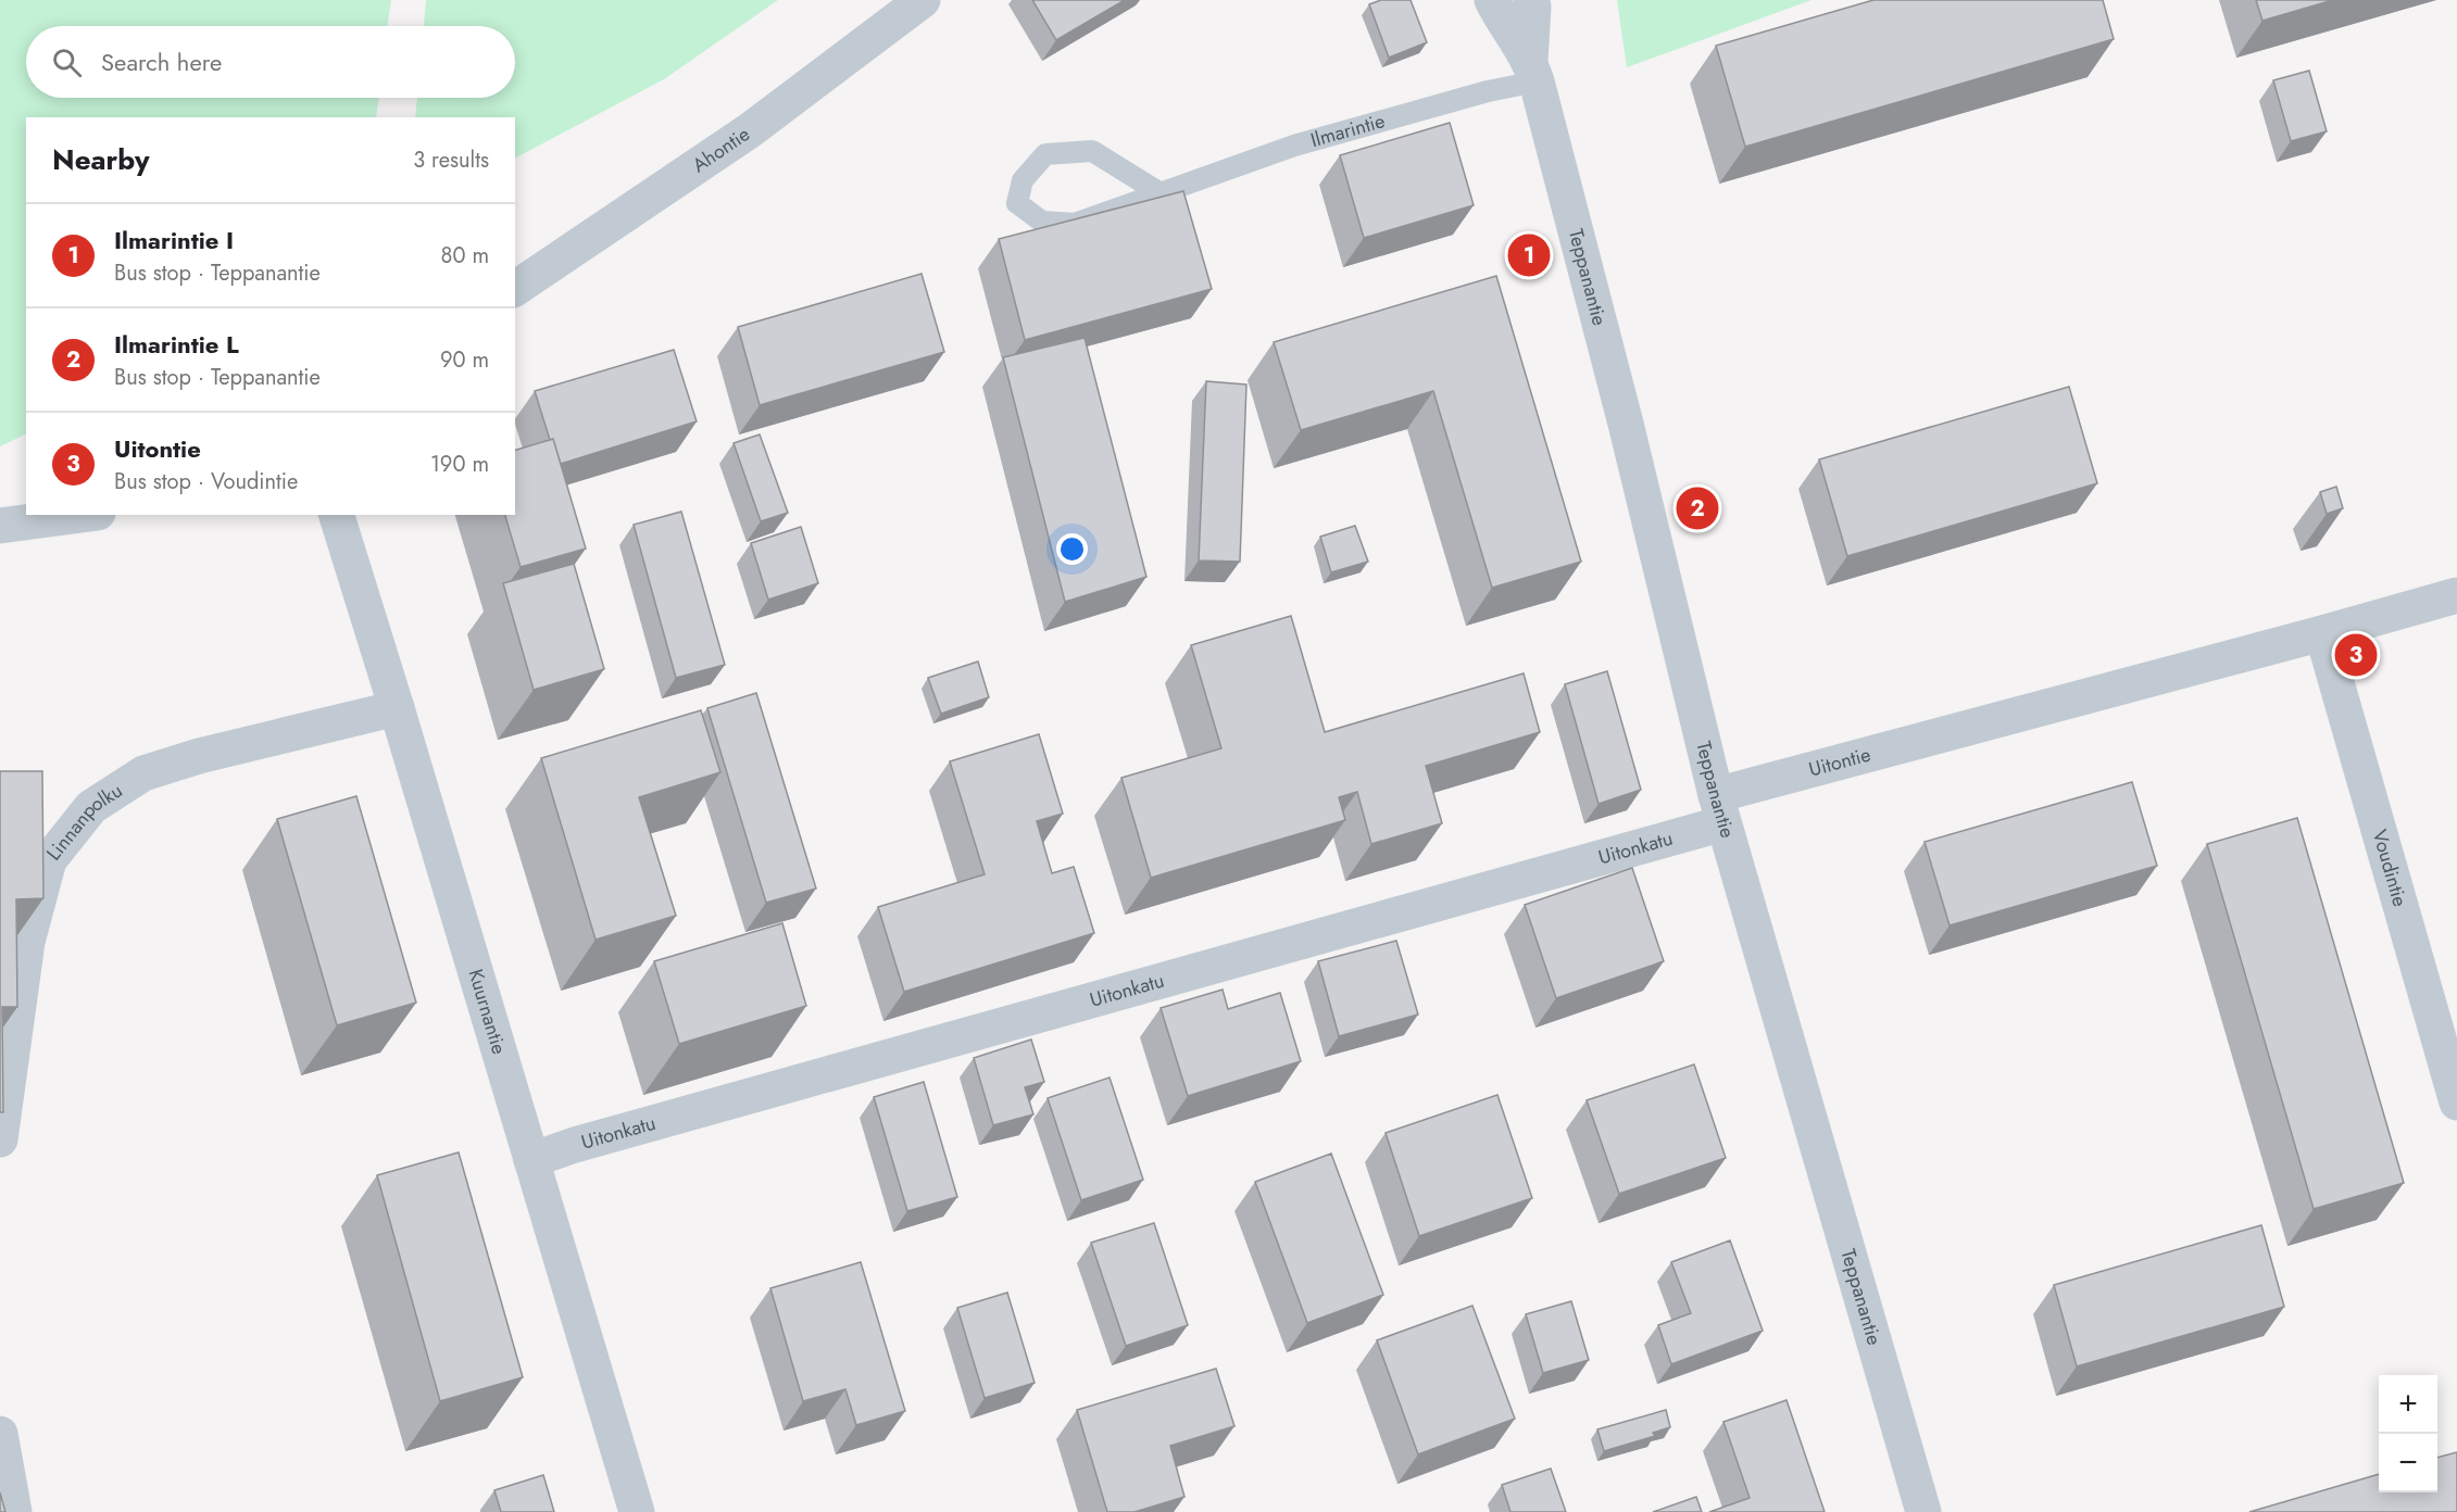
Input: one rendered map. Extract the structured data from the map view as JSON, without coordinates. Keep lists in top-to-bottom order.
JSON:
{
  "streets": {
    "street": [
      "Ahontie",
      "Teppanantie",
      "Uitontie",
      "Linnanpolku",
      "Uitonkatu",
      "Voudintie",
      "Kuurnantie"
    ],
    "lane": ["Ilmarintie"]
  },
  "crossings": [
    ["Ilmarintie", "Teppanantie"],
    ["Teppanantie", "Uitontie"],
    ["Teppanantie", "Uitonkatu"],
    ["Uitontie", "Uitonkatu"],
    ["Uitontie", "Voudintie"],
    ["Linnanpolku", "Kuurnantie"],
    ["Uitonkatu", "Kuurnantie"]
  ],
  "page": {
    "search": "Search here",
    "heading": ["Nearby", "3 results"],
    "list": [
      {
        "mark": "1",
        "name": "Ilmarintie I",
        "note": "Bus stop · Teppanantie",
        "value": "80 m"
      },
      {
        "mark": "2",
        "name": "Ilmarintie L",
        "note": "Bus stop · Teppanantie",
        "value": "90 m"
      },
      {
        "mark": "3",
        "name": "Uitontie",
        "note": "Bus stop · Voudintie",
        "value": "190 m"
      }
    ],
    "pins": ["1", "2", "3"],
    "map_buttons": ["+", "−"]
  }
}
